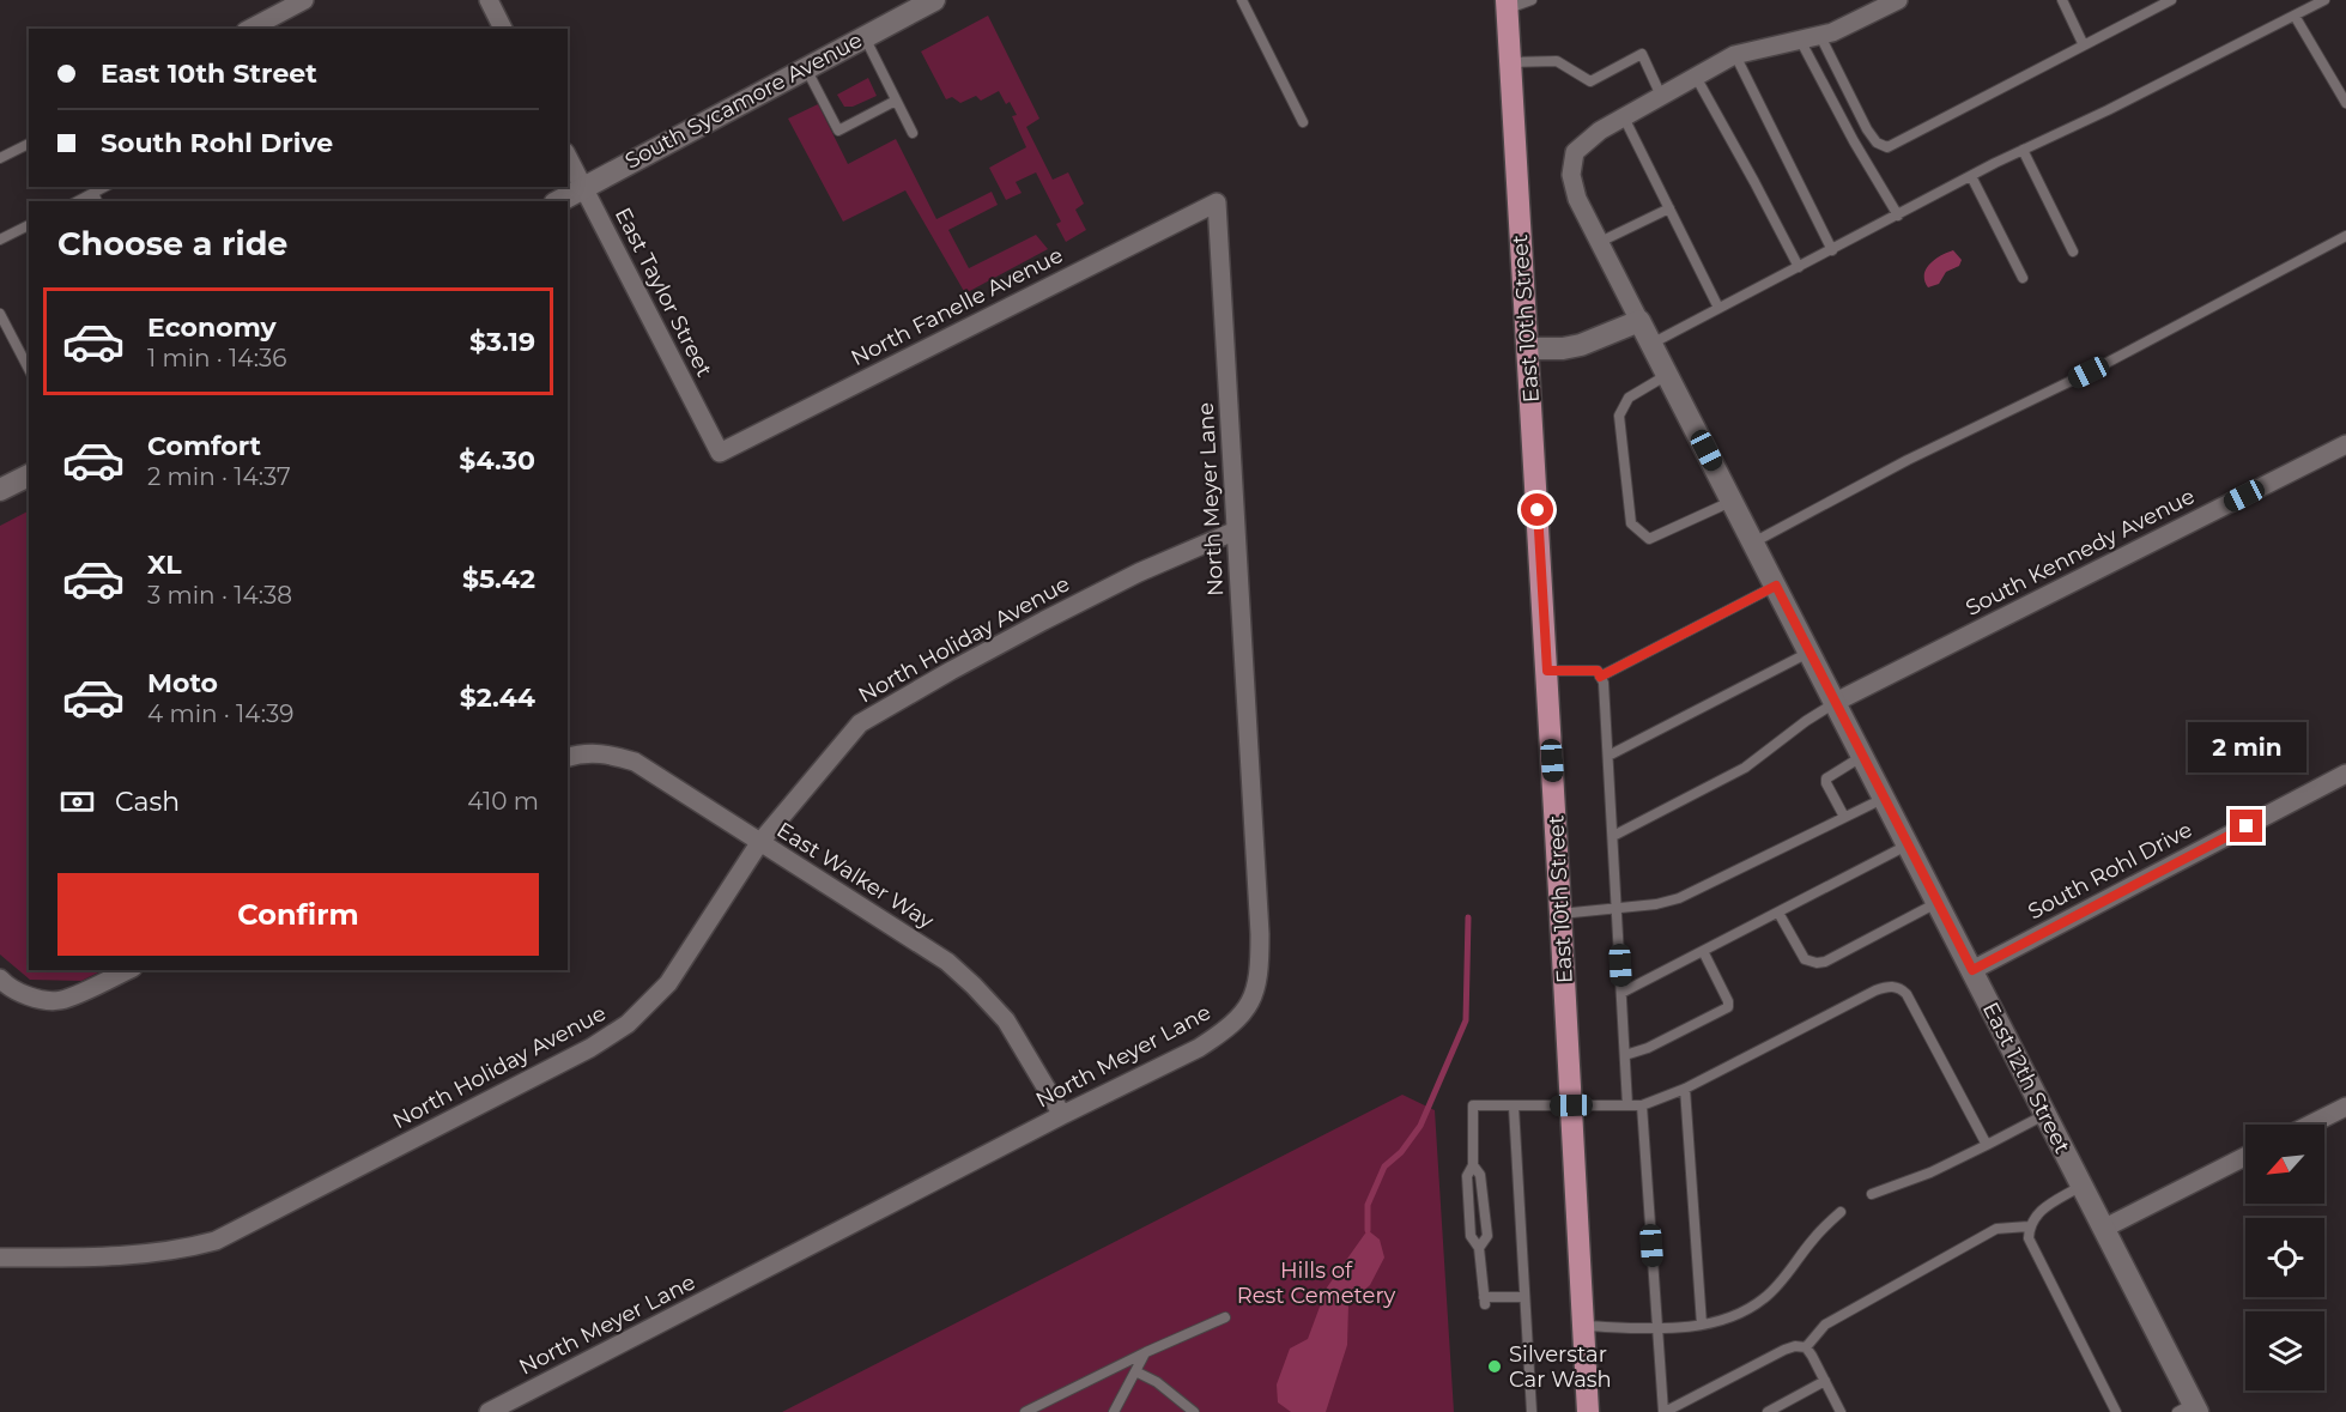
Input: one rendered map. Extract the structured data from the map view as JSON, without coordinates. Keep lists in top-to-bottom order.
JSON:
{
  "streets": {
    "main road": ["East 10th Street"],
    "street": [
      "South Sycamore Avenue",
      "East Taylor Street",
      "North Fanelle Avenue",
      "North Meyer Lane",
      "South Kennedy Avenue",
      "North Holiday Avenue",
      "South Rohl Drive",
      "East Walker Way",
      "East 12th Street"
    ]
  },
  "crossings": [
    ["South Sycamore Avenue", "East Taylor Street"],
    ["East Taylor Street", "North Fanelle Avenue"],
    ["North Fanelle Avenue", "North Meyer Lane"],
    ["North Meyer Lane", "North Holiday Avenue"],
    ["North Meyer Lane", "East Walker Way"],
    ["South Kennedy Avenue", "East 12th Street"],
    ["North Holiday Avenue", "East Walker Way"],
    ["South Rohl Drive", "East 12th Street"]
  ],
  "parks": ["Hills of Rest Cemetery"],
  "places": ["Silverstar Car Wash"],
  "north": "bottom left",
  "page": {
    "banner": ["East 10th Street", "South Rohl Drive"],
    "heading": "Choose a ride",
    "list": [
      {
        "name": "Economy",
        "note": "1 min · 14:36",
        "value": "$3.19"
      },
      {
        "name": "Comfort",
        "note": "2 min · 14:37",
        "value": "$4.30"
      },
      {
        "name": "XL",
        "note": "3 min · 14:38",
        "value": "$5.42"
      },
      {
        "name": "Moto",
        "note": "4 min · 14:39",
        "value": "$2.44"
      }
    ],
    "bubble": "2 min",
    "pay": ["Cash", "410 m"],
    "buttons": "Confirm"
  }
}
